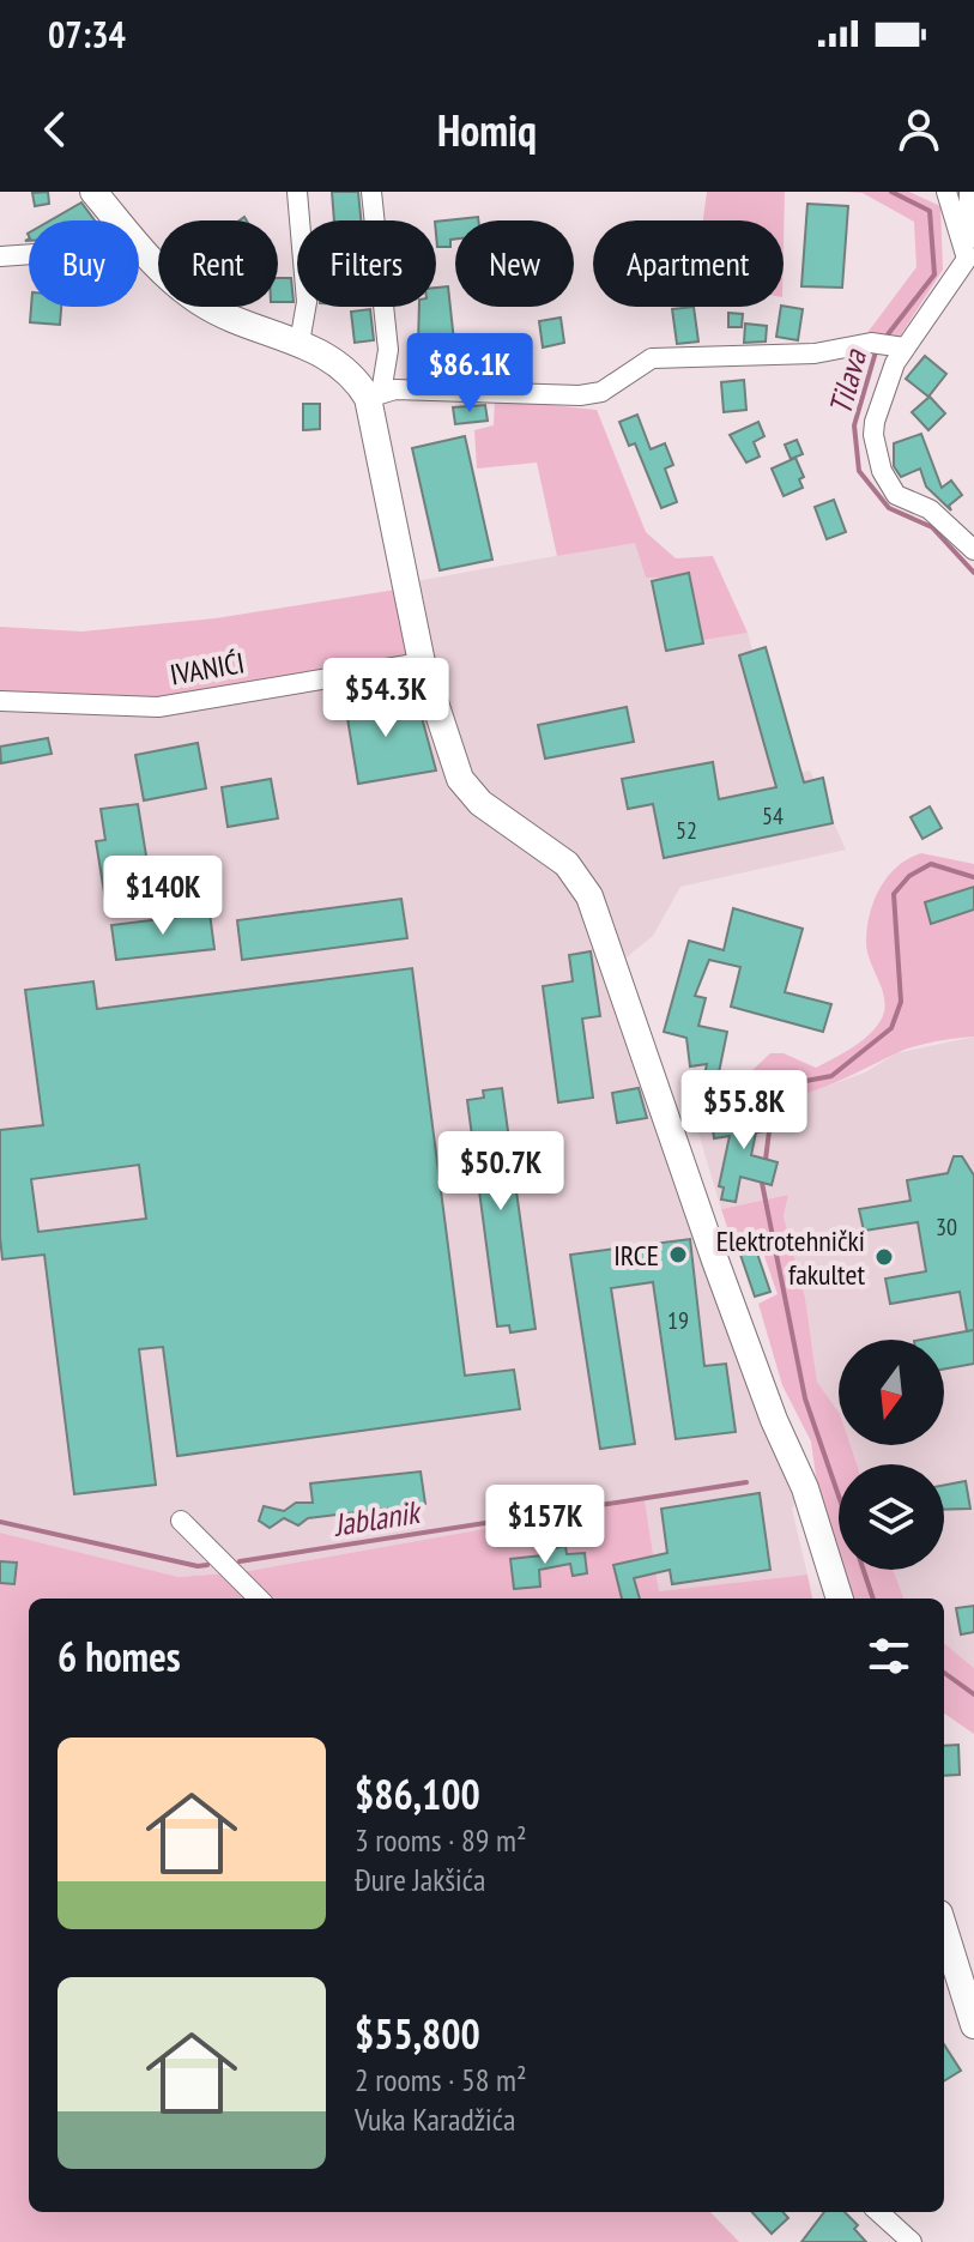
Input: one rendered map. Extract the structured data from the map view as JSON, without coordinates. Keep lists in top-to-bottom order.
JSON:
{
  "streets": {
    "street": ["IVANIĆI"]
  },
  "water": ["Tilava", "Jablanik"],
  "places": ["IRCE", "Elektrotehnički fakultet"],
  "house_numbers": [
    "54",
    "52",
    "30",
    "19"
  ],
  "north": "bottom",
  "page": {
    "status": "07:34",
    "header": "Homiq",
    "chip": [
      "Buy",
      "Rent",
      "Filters",
      "New",
      "Apartment"
    ],
    "price": [
      "$86.1K",
      "$54.3K",
      "$140K",
      "$55.8K",
      "$50.7K",
      "$157K"
    ],
    "heading": "6 homes",
    "list": [
      {
        "name": "$86,100",
        "note": "3 rooms · 89 m² · Đure Jakšića"
      },
      {
        "name": "$55,800",
        "note": "2 rooms · 58 m² · Vuka Karadžića"
      }
    ]
  }
}
